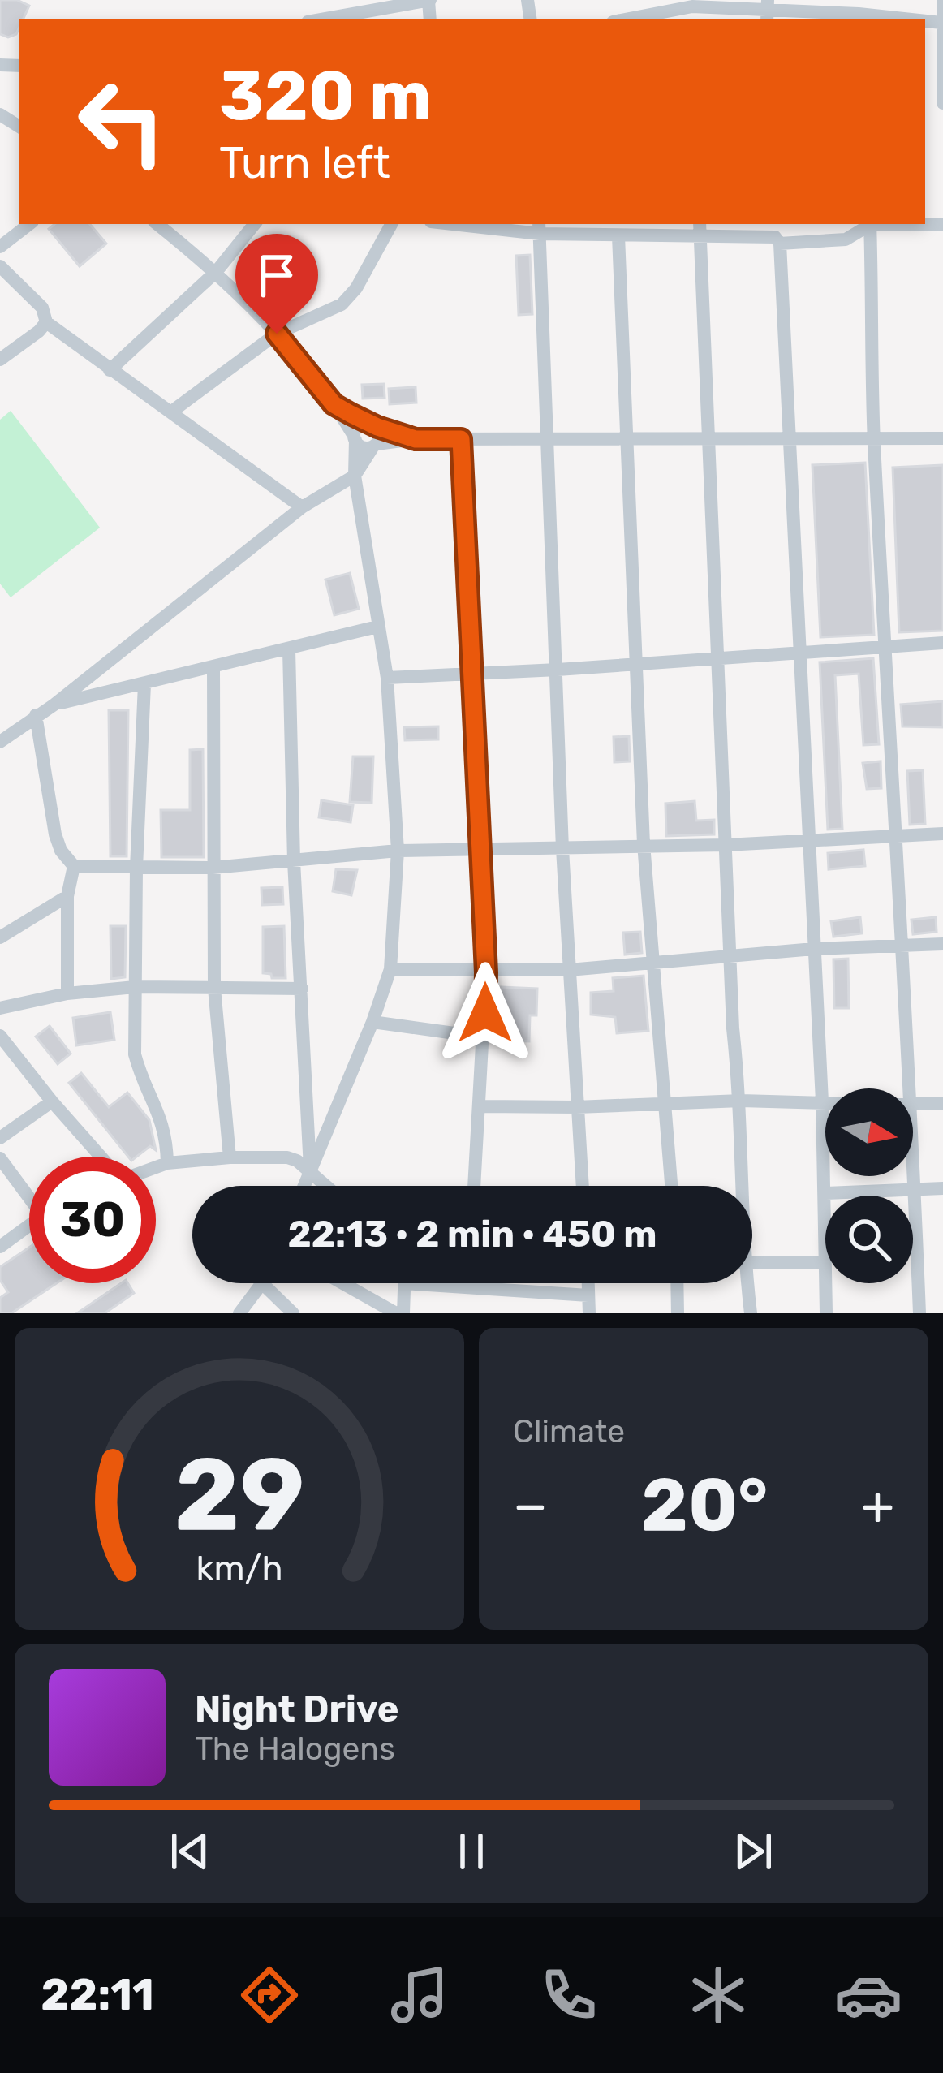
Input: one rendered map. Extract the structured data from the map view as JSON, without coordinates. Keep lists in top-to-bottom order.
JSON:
{
  "north": "right",
  "page": {
    "turn": ["320 m", "Turn left"],
    "limit": "30",
    "trip": "22:13 · 2 min · 450 m",
    "tile": "Climate",
    "heat": ["−", "20°", "+"],
    "song": ["Night Drive", "The Halogens"],
    "tabs": "22:11",
    "gauge": ["29", "km/h"]
  }
}
